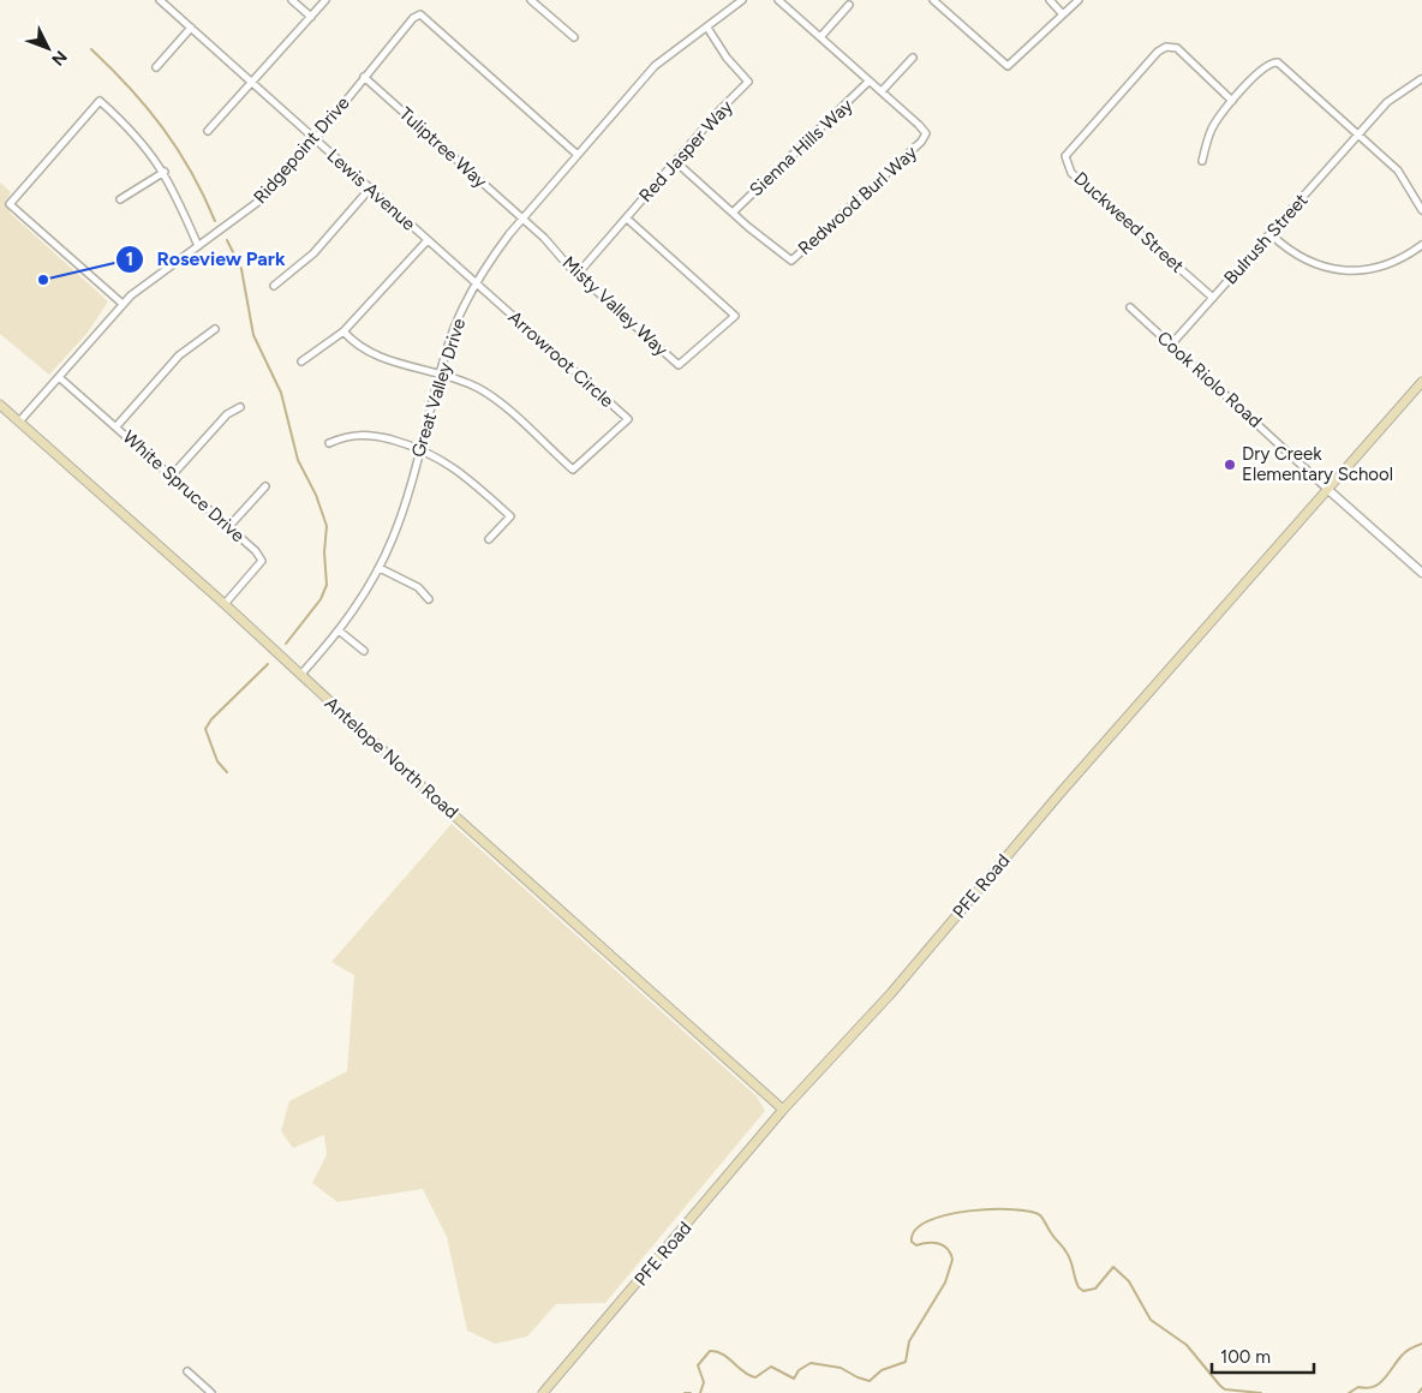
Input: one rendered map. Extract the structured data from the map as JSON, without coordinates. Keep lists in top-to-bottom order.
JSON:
{
  "streets": {
    "main road": ["Antelope North Road", "PFE Road"],
    "street": [
      "Tuliptree Way",
      "Sienna Hills Way",
      "Ridgepoint Drive",
      "Red Jasper Way",
      "Lewis Avenue",
      "Redwood Burl Way",
      "Duckweed Street",
      "Bulrush Street",
      "Misty Valley Way",
      "Arrowroot Circle",
      "Cook Riolo Road",
      "Great Valley Drive",
      "White Spruce Drive"
    ]
  },
  "crossings": [
    ["Tuliptree Way", "Ridgepoint Drive"],
    ["Tuliptree Way", "Misty Valley Way"],
    ["Tuliptree Way", "Great Valley Drive"],
    ["Sienna Hills Way", "Redwood Burl Way"],
    ["Ridgepoint Drive", "Lewis Avenue"],
    ["Ridgepoint Drive", "Great Valley Drive"],
    ["Ridgepoint Drive", "White Spruce Drive"],
    ["Ridgepoint Drive", "Antelope North Road"],
    ["Red Jasper Way", "Redwood Burl Way"],
    ["Red Jasper Way", "Misty Valley Way"],
    ["Red Jasper Way", "Great Valley Drive"],
    ["Lewis Avenue", "Arrowroot Circle"],
    ["Lewis Avenue", "Great Valley Drive"],
    ["Duckweed Street", "Bulrush Street"],
    ["Bulrush Street", "Cook Riolo Road"],
    ["Misty Valley Way", "Great Valley Drive"],
    ["Arrowroot Circle", "Great Valley Drive"],
    ["Cook Riolo Road", "PFE Road"],
    ["Great Valley Drive", "Antelope North Road"],
    ["White Spruce Drive", "Antelope North Road"],
    ["Antelope North Road", "PFE Road"]
  ],
  "places": ["Roseview Park", "Dry Creek Elementary School"],
  "scale_bar": "100 m",
  "north": "bottom right"
}
